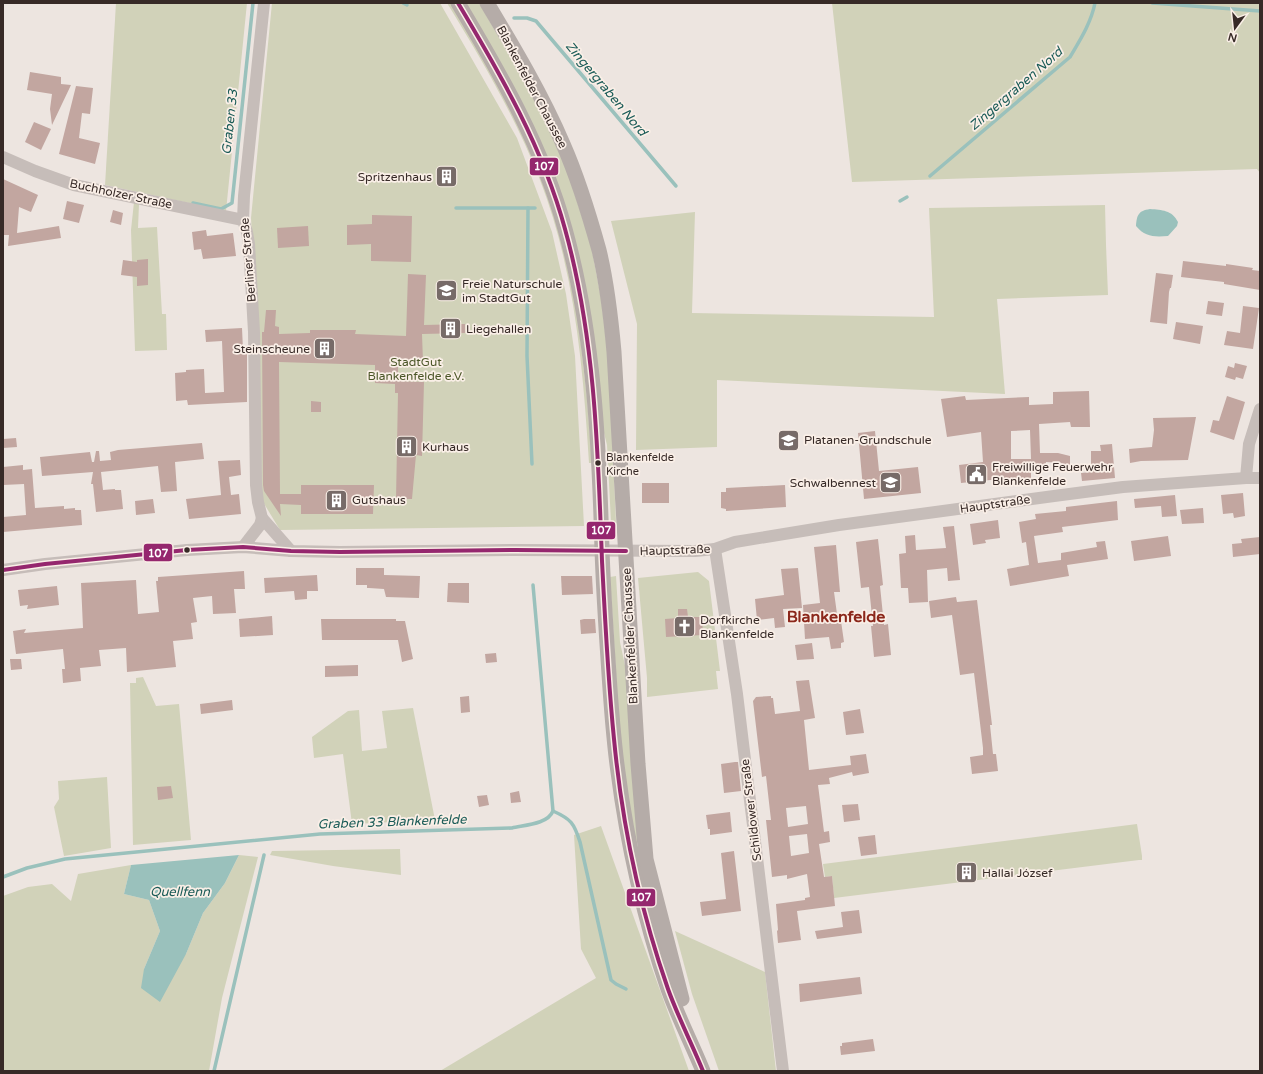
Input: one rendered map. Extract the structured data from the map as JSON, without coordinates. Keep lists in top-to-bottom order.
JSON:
{
  "streets": {
    "main road": ["Blankenfelder Chaussee"],
    "street": [
      "Buchholzer Straße",
      "Berliner Straße",
      "Hauptstraße",
      "Schildower Straße"
    ]
  },
  "crossings": [
    ["Blankenfelder Chaussee", "Hauptstraße"],
    ["Buchholzer Straße", "Berliner Straße"],
    ["Berliner Straße", "Hauptstraße"],
    ["Hauptstraße", "Schildower Straße"]
  ],
  "districts": ["Blankenfelde"],
  "water": [
    "Zingergraben Nord",
    "Graben 33",
    "Graben 33 Blankenfelde",
    "Quellfenn"
  ],
  "parks": ["StadtGut Blankenfelde e.V."],
  "places": {
    "building": [
      "Spritzenhaus",
      "Liegehallen",
      "Steinscheune",
      "Kurhaus",
      "Gutshaus",
      "Hallai József"
    ],
    "school or university": ["Freie Naturschule im StadtGut", "Platanen-Grundschule", "Schwalbennest"],
    "other": ["Blankenfelde Kirche"],
    "public building": ["Freiwillige Feuerwehr Blankenfelde"],
    "church": ["Dorfkirche Blankenfelde"]
  },
  "lines": ["transit line 107"],
  "north": "bottom"
}
